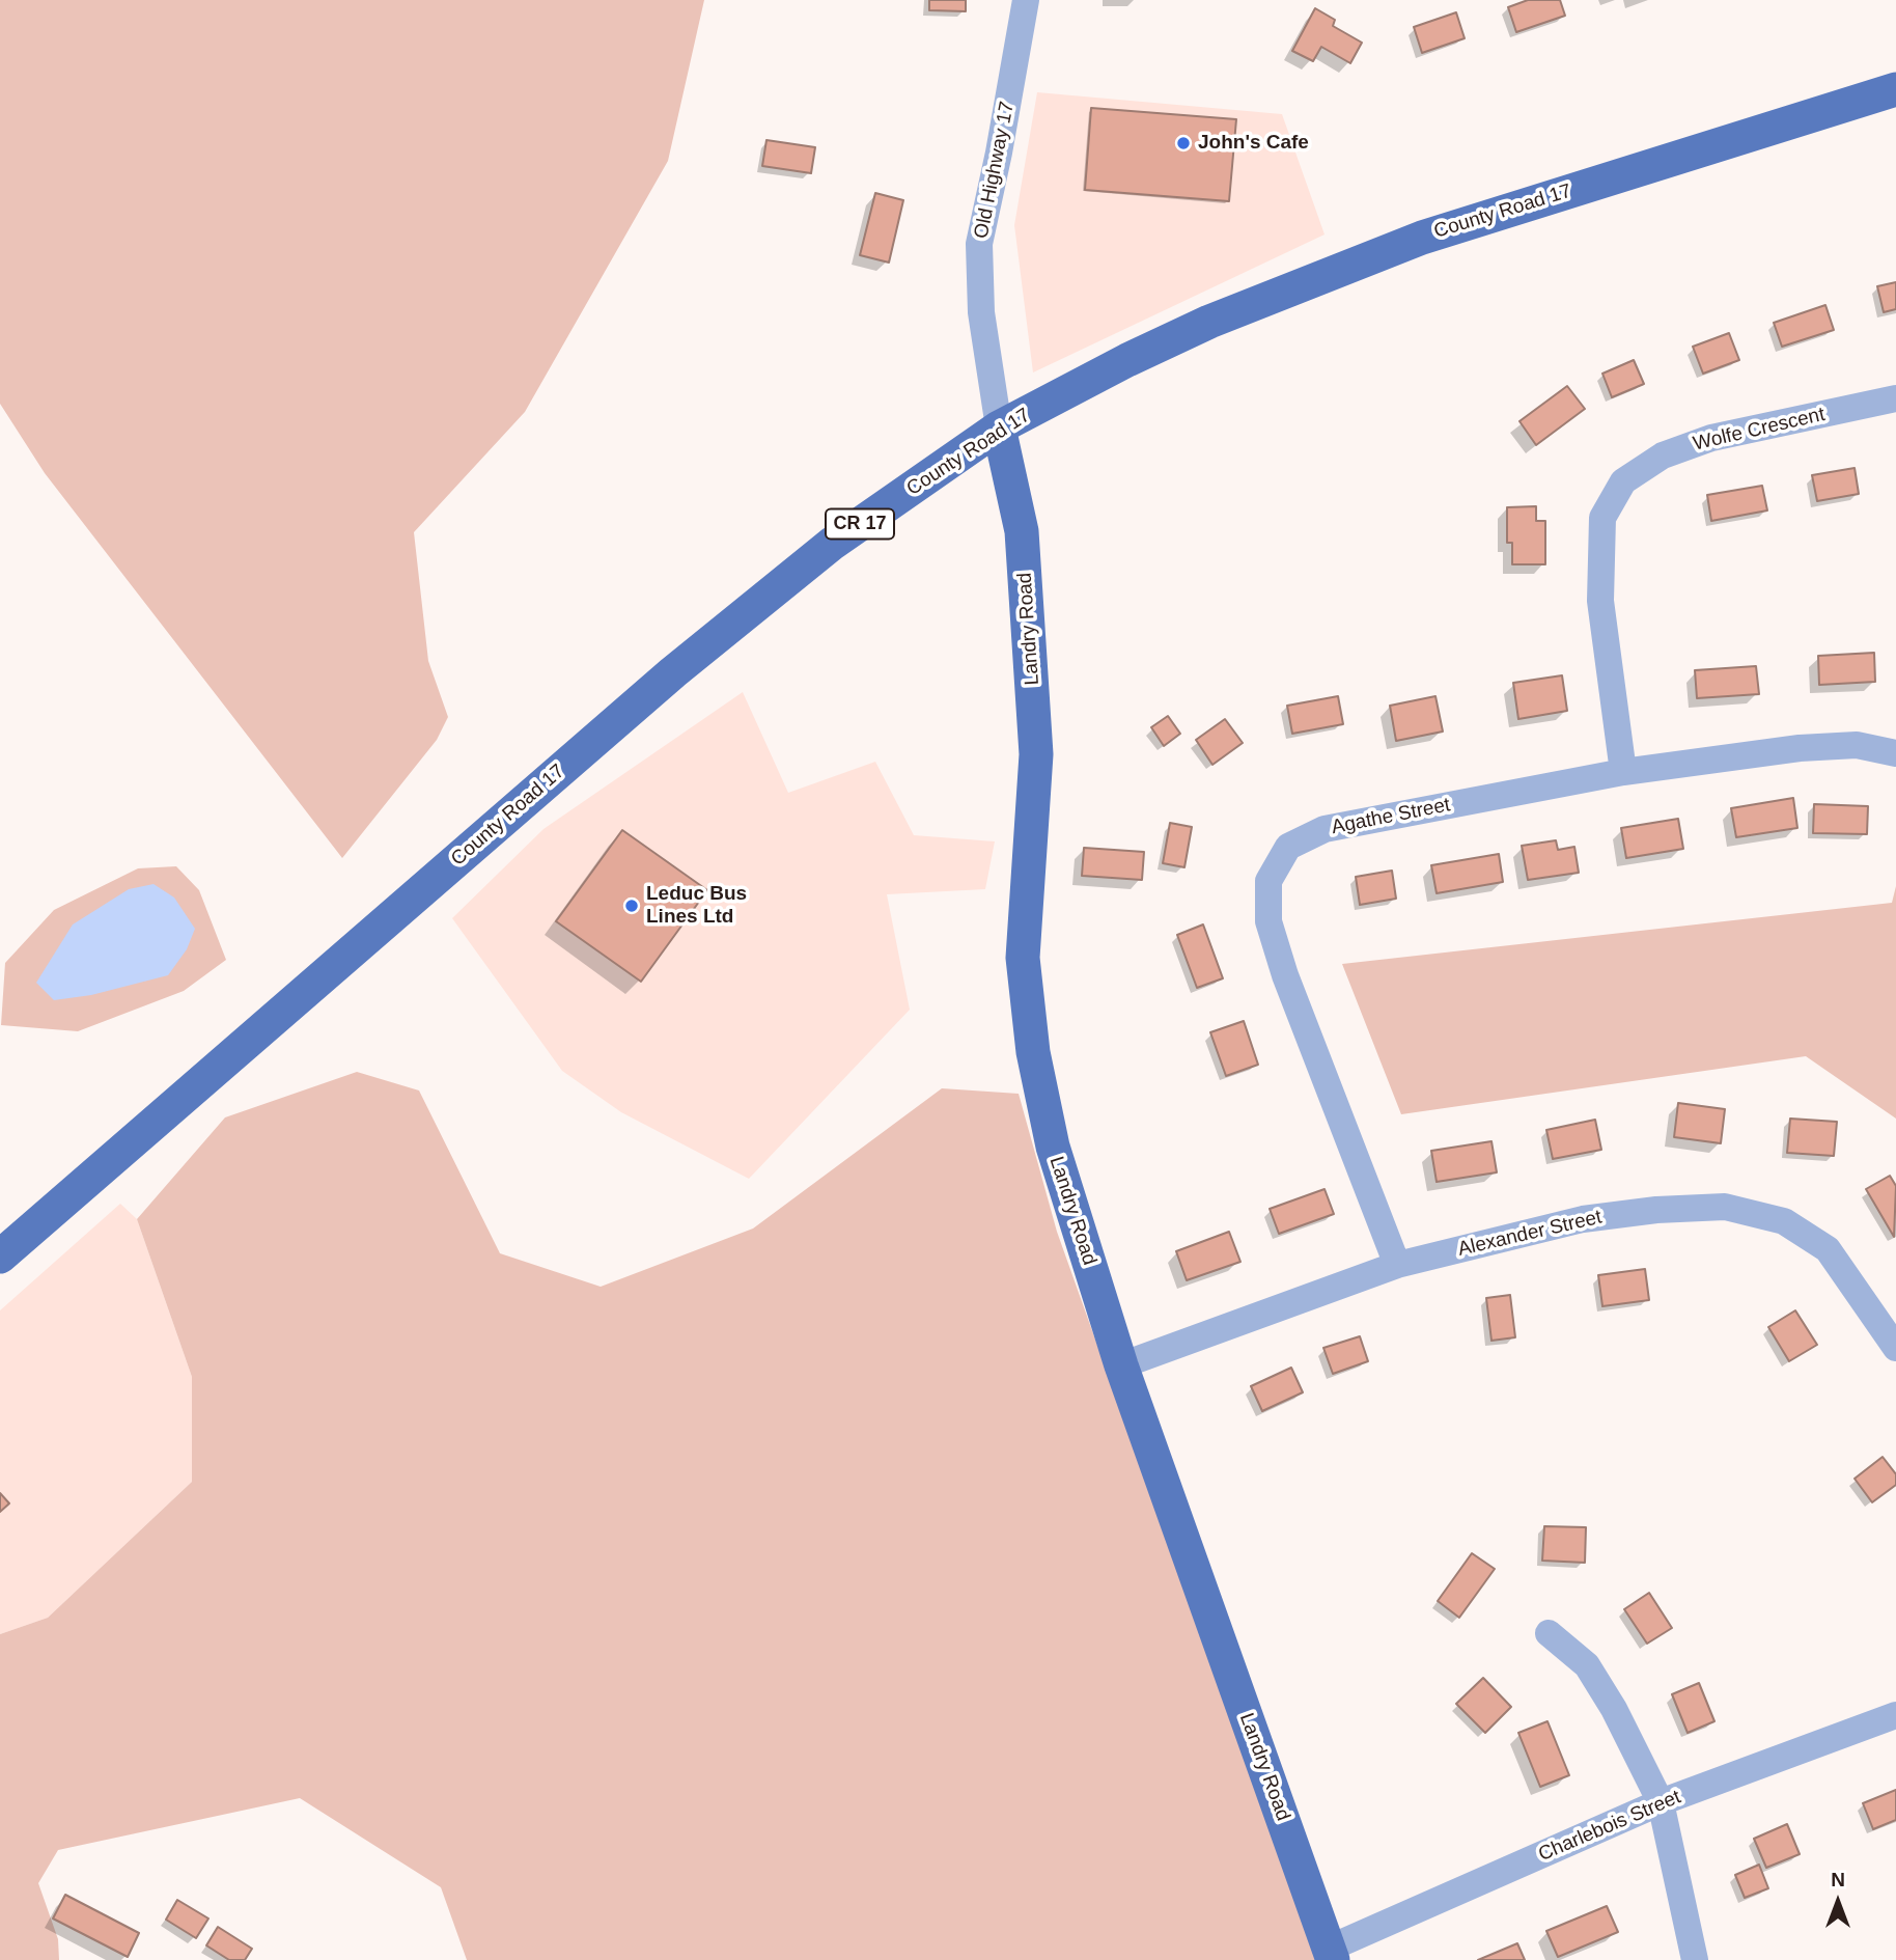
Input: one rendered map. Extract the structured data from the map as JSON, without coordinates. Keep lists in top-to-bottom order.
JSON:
{
  "streets": {
    "main road": ["County Road 17", "CR 17", "Landry Road"],
    "street": [
      "Old Highway 17",
      "Wolfe Crescent",
      "Agathe Street",
      "Alexander Street",
      "Charlebois Street"
    ]
  },
  "crossings": [
    ["Old Highway 17", "County Road 17"],
    ["Old Highway 17", "Landry Road"],
    ["County Road 17", "Landry Road"],
    ["Wolfe Crescent", "Agathe Street"],
    ["Landry Road", "Alexander Street"],
    ["Landry Road", "Charlebois Street"],
    ["Agathe Street", "Alexander Street"]
  ],
  "places": ["John's Cafe", "Leduc Bus Lines Ltd"],
  "north": "top"
}
